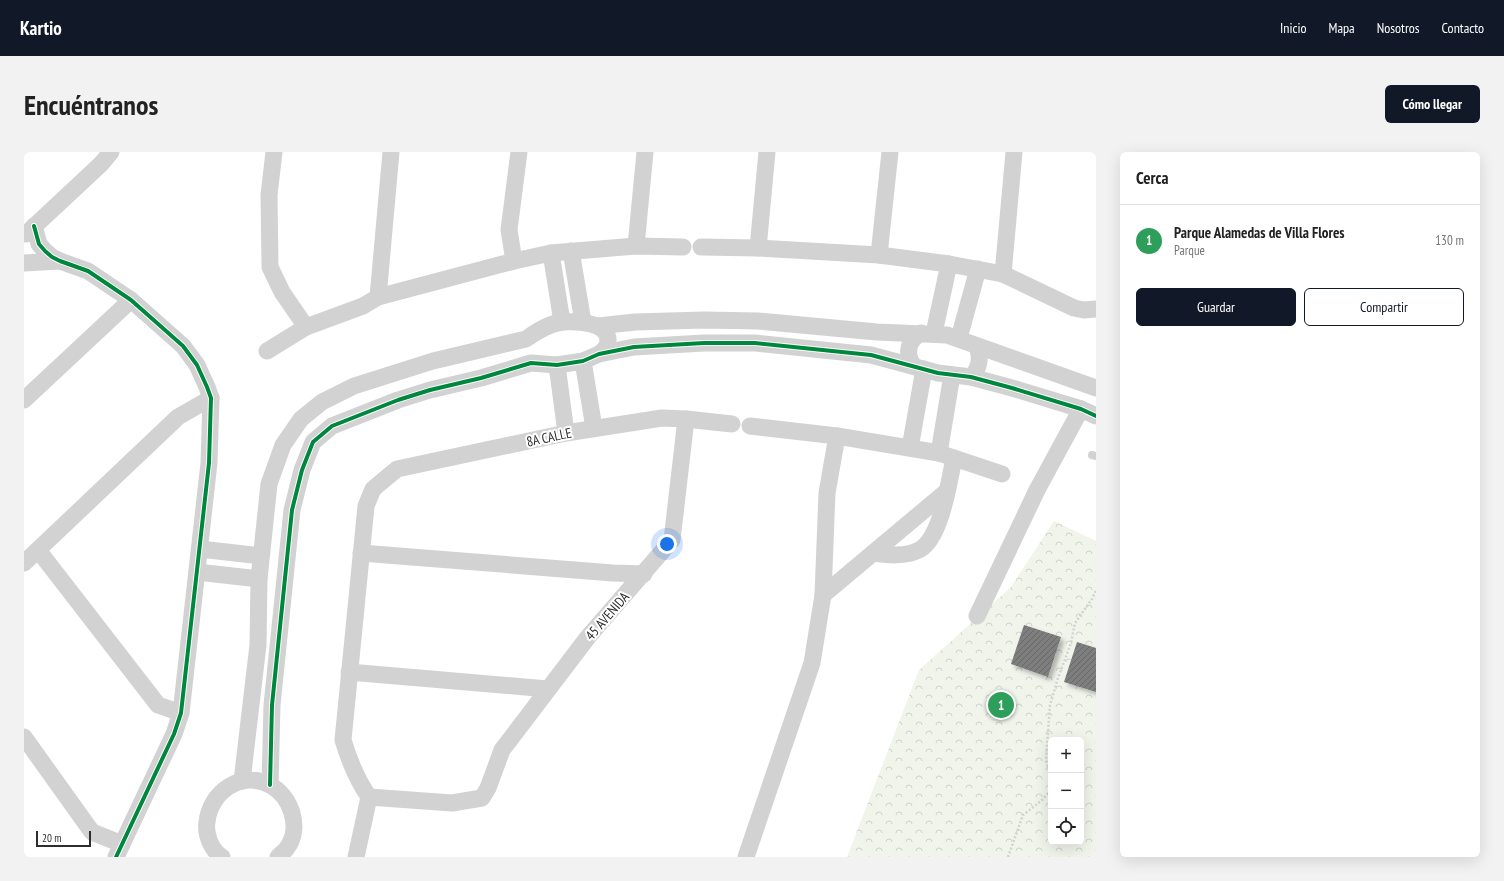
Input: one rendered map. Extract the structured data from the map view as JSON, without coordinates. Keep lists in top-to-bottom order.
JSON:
{
  "streets": {
    "street": ["8A CALLE", "45 AVENIDA"]
  },
  "crossings": [
    ["8A CALLE", "45 AVENIDA"]
  ],
  "scale_bar": "20 m",
  "page": {
    "header": "Kartio",
    "nav": [
      "Inicio",
      "Mapa",
      "Nosotros",
      "Contacto"
    ],
    "buttons": [
      "Cómo llegar",
      ["Guardar", "Compartir"]
    ],
    "title": "Encuéntranos",
    "heading": "Cerca",
    "list": [
      {
        "mark": "1",
        "name": "Parque Alamedas de Villa Flores",
        "note": "Parque",
        "value": "130 m"
      }
    ],
    "pins": "1",
    "map_buttons": ["+", "−"],
    "scale": "20 m"
  }
}
